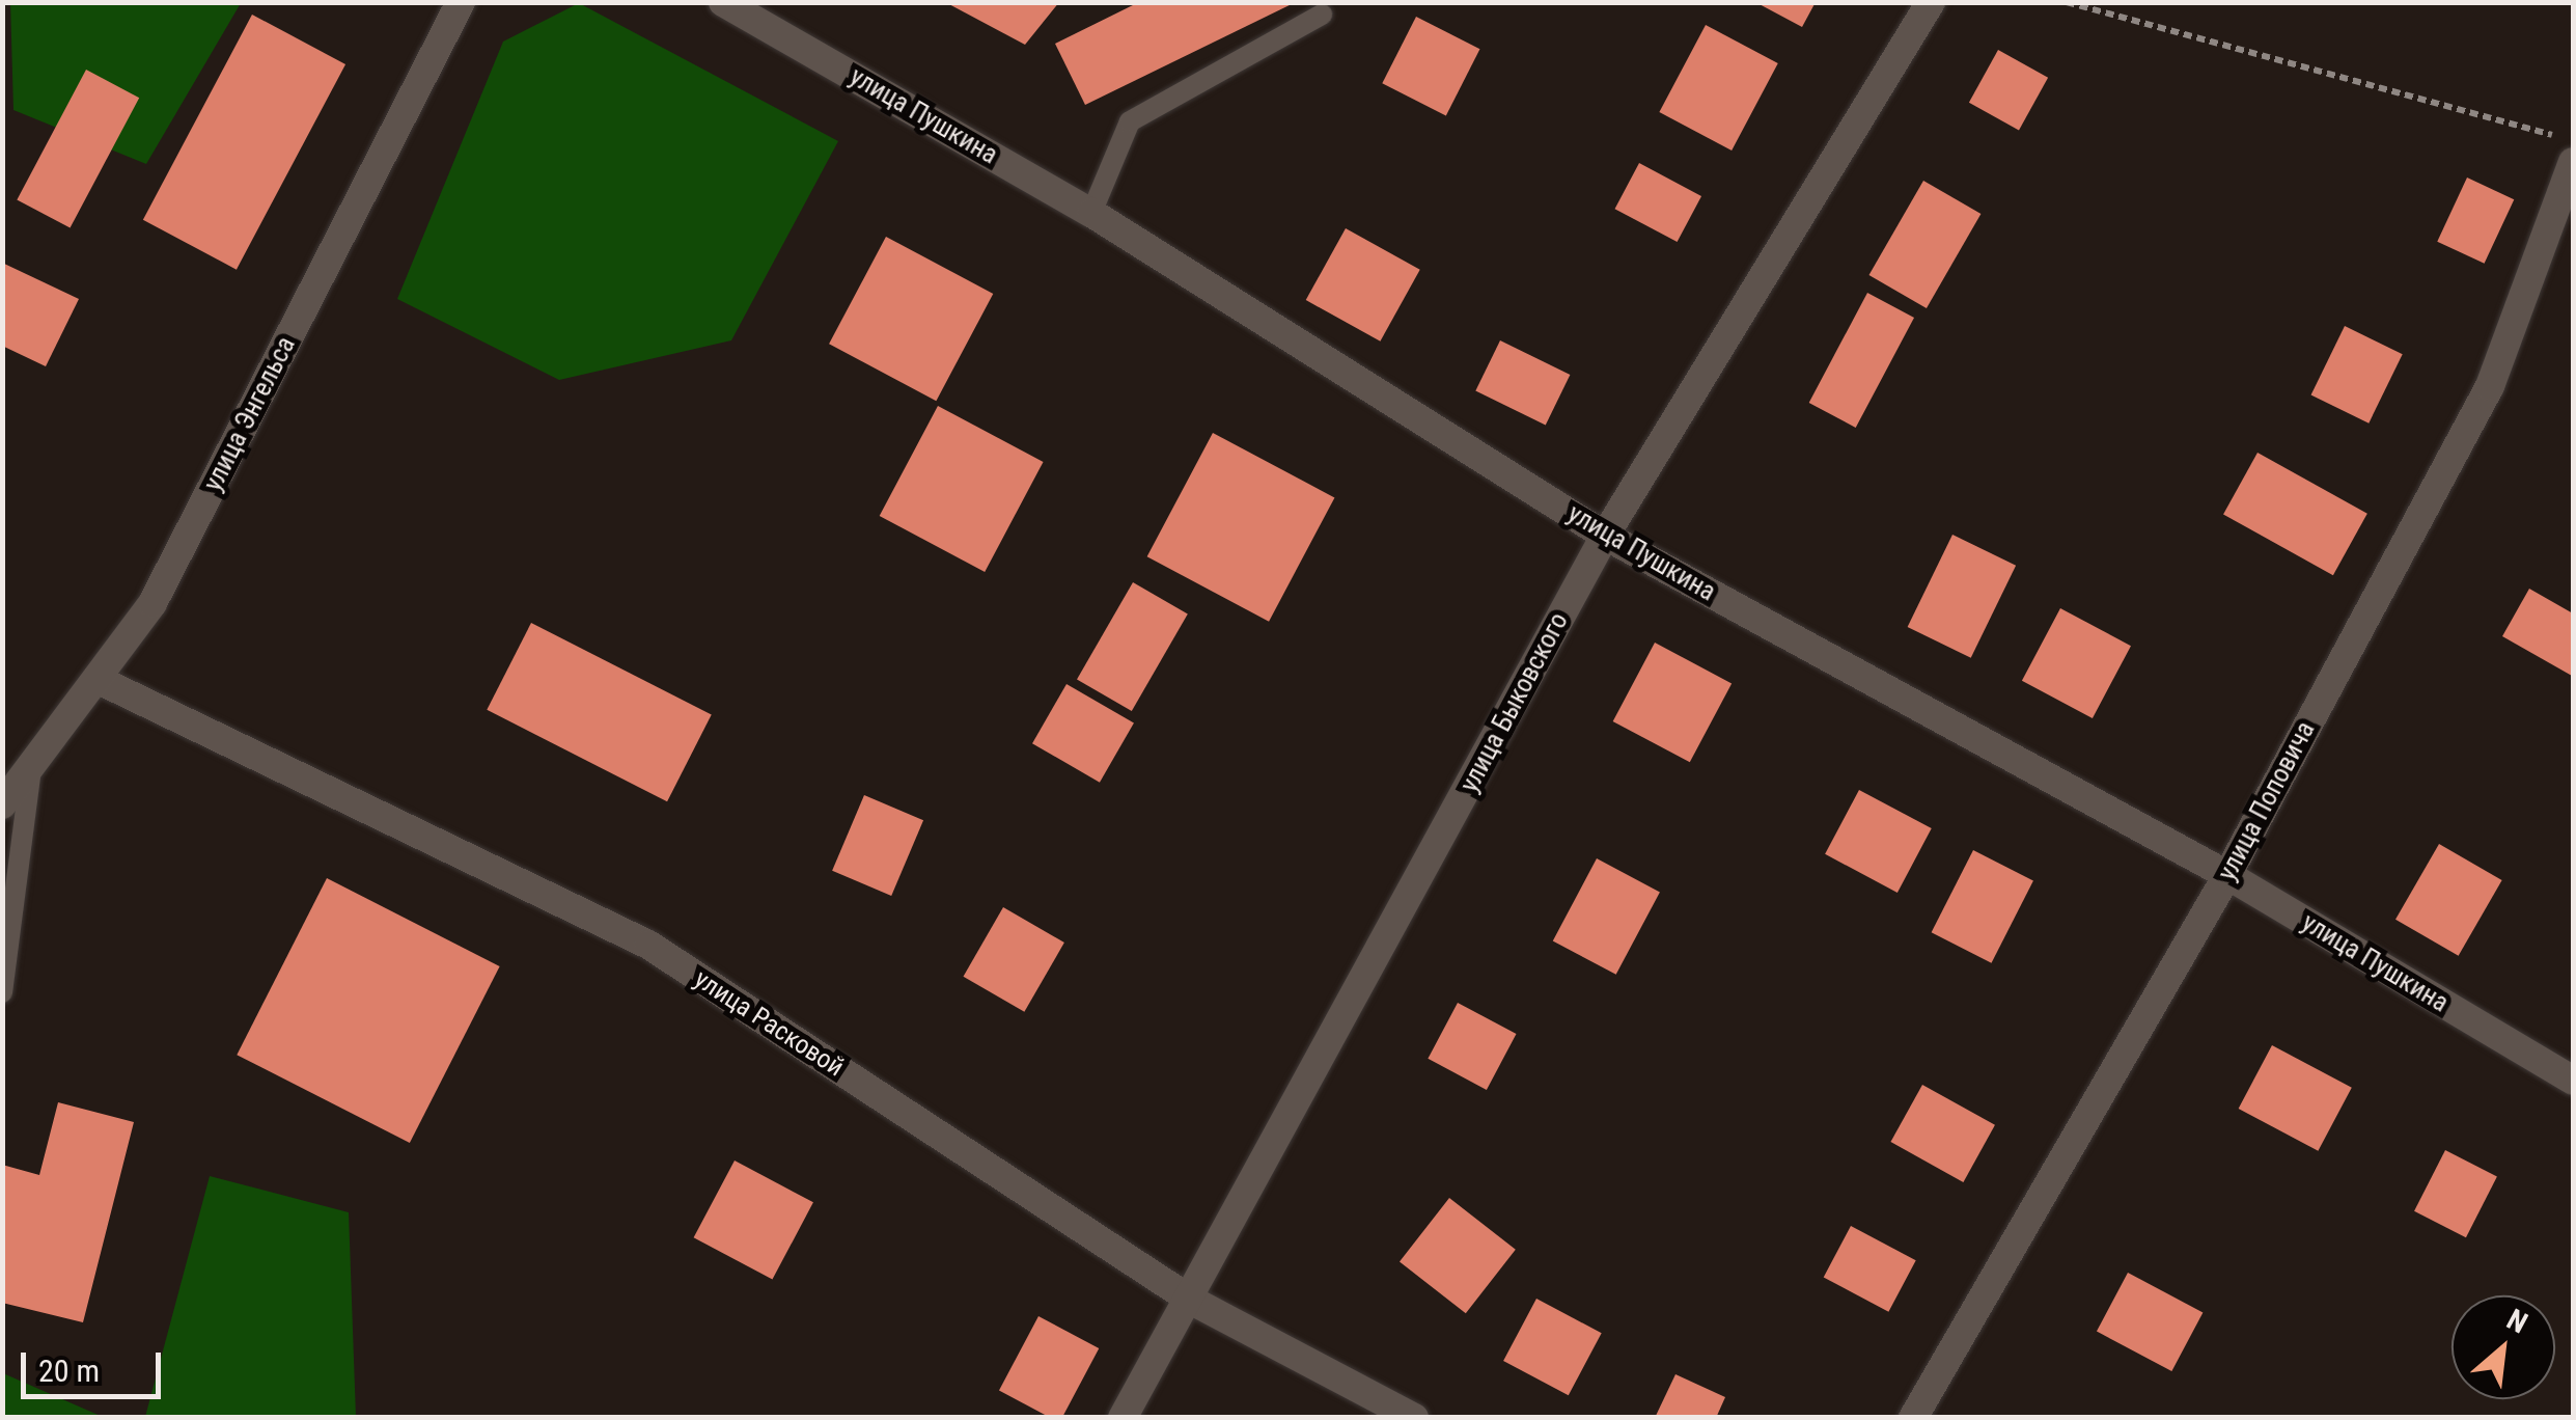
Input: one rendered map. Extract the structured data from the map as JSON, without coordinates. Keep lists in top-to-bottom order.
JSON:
{
  "streets": {
    "street": [
      "улица Пушкина",
      "улица Энгельса",
      "улица Быковского",
      "улица Поповича",
      "улица Расковой"
    ]
  },
  "crossings": [
    ["улица Пушкина", "улица Быковского"],
    ["улица Пушкина", "улица Поповича"],
    ["улица Энгельса", "улица Расковой"],
    ["улица Быковского", "улица Расковой"]
  ],
  "scale_bar": "20 m",
  "north": "top right"
}
